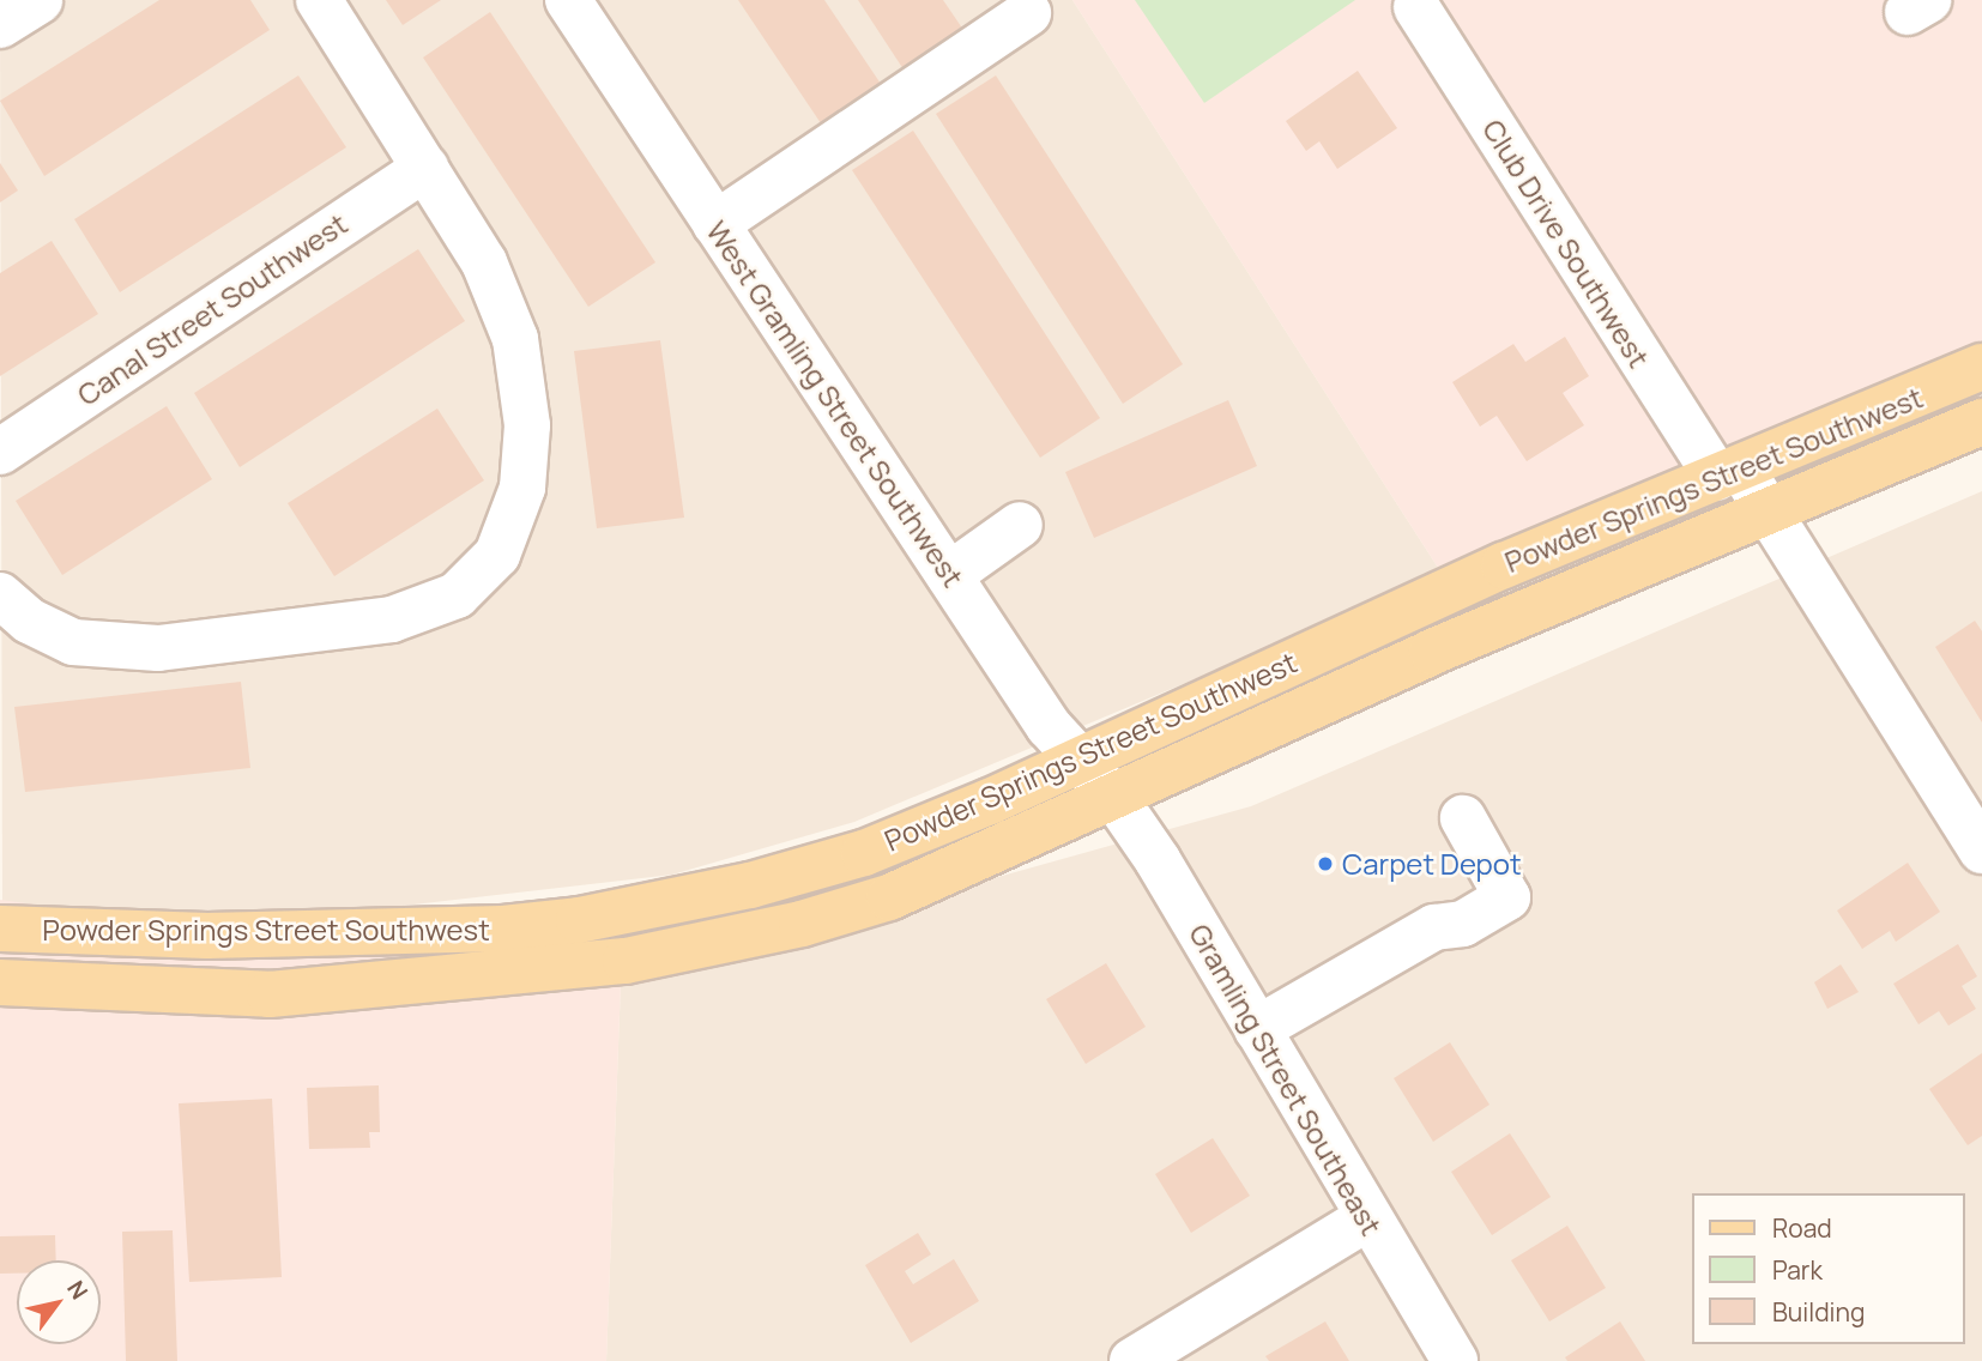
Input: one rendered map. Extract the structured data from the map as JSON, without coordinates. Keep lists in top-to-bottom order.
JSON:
{
  "streets": {
    "main road": ["Powder Springs Street Southwest"],
    "street": [
      "Club Drive Southwest",
      "Canal Street Southwest",
      "West Gramling Street Southwest",
      "Gramling Street Southeast"
    ]
  },
  "crossings": [
    ["Club Drive Southwest", "Powder Springs Street Southwest"],
    ["West Gramling Street Southwest", "Powder Springs Street Southwest"],
    ["West Gramling Street Southwest", "Gramling Street Southeast"],
    ["Powder Springs Street Southwest", "Gramling Street Southeast"]
  ],
  "places": ["Carpet Depot"],
  "legend": ["Road", "Park", "Building"],
  "north": "top right"
}
